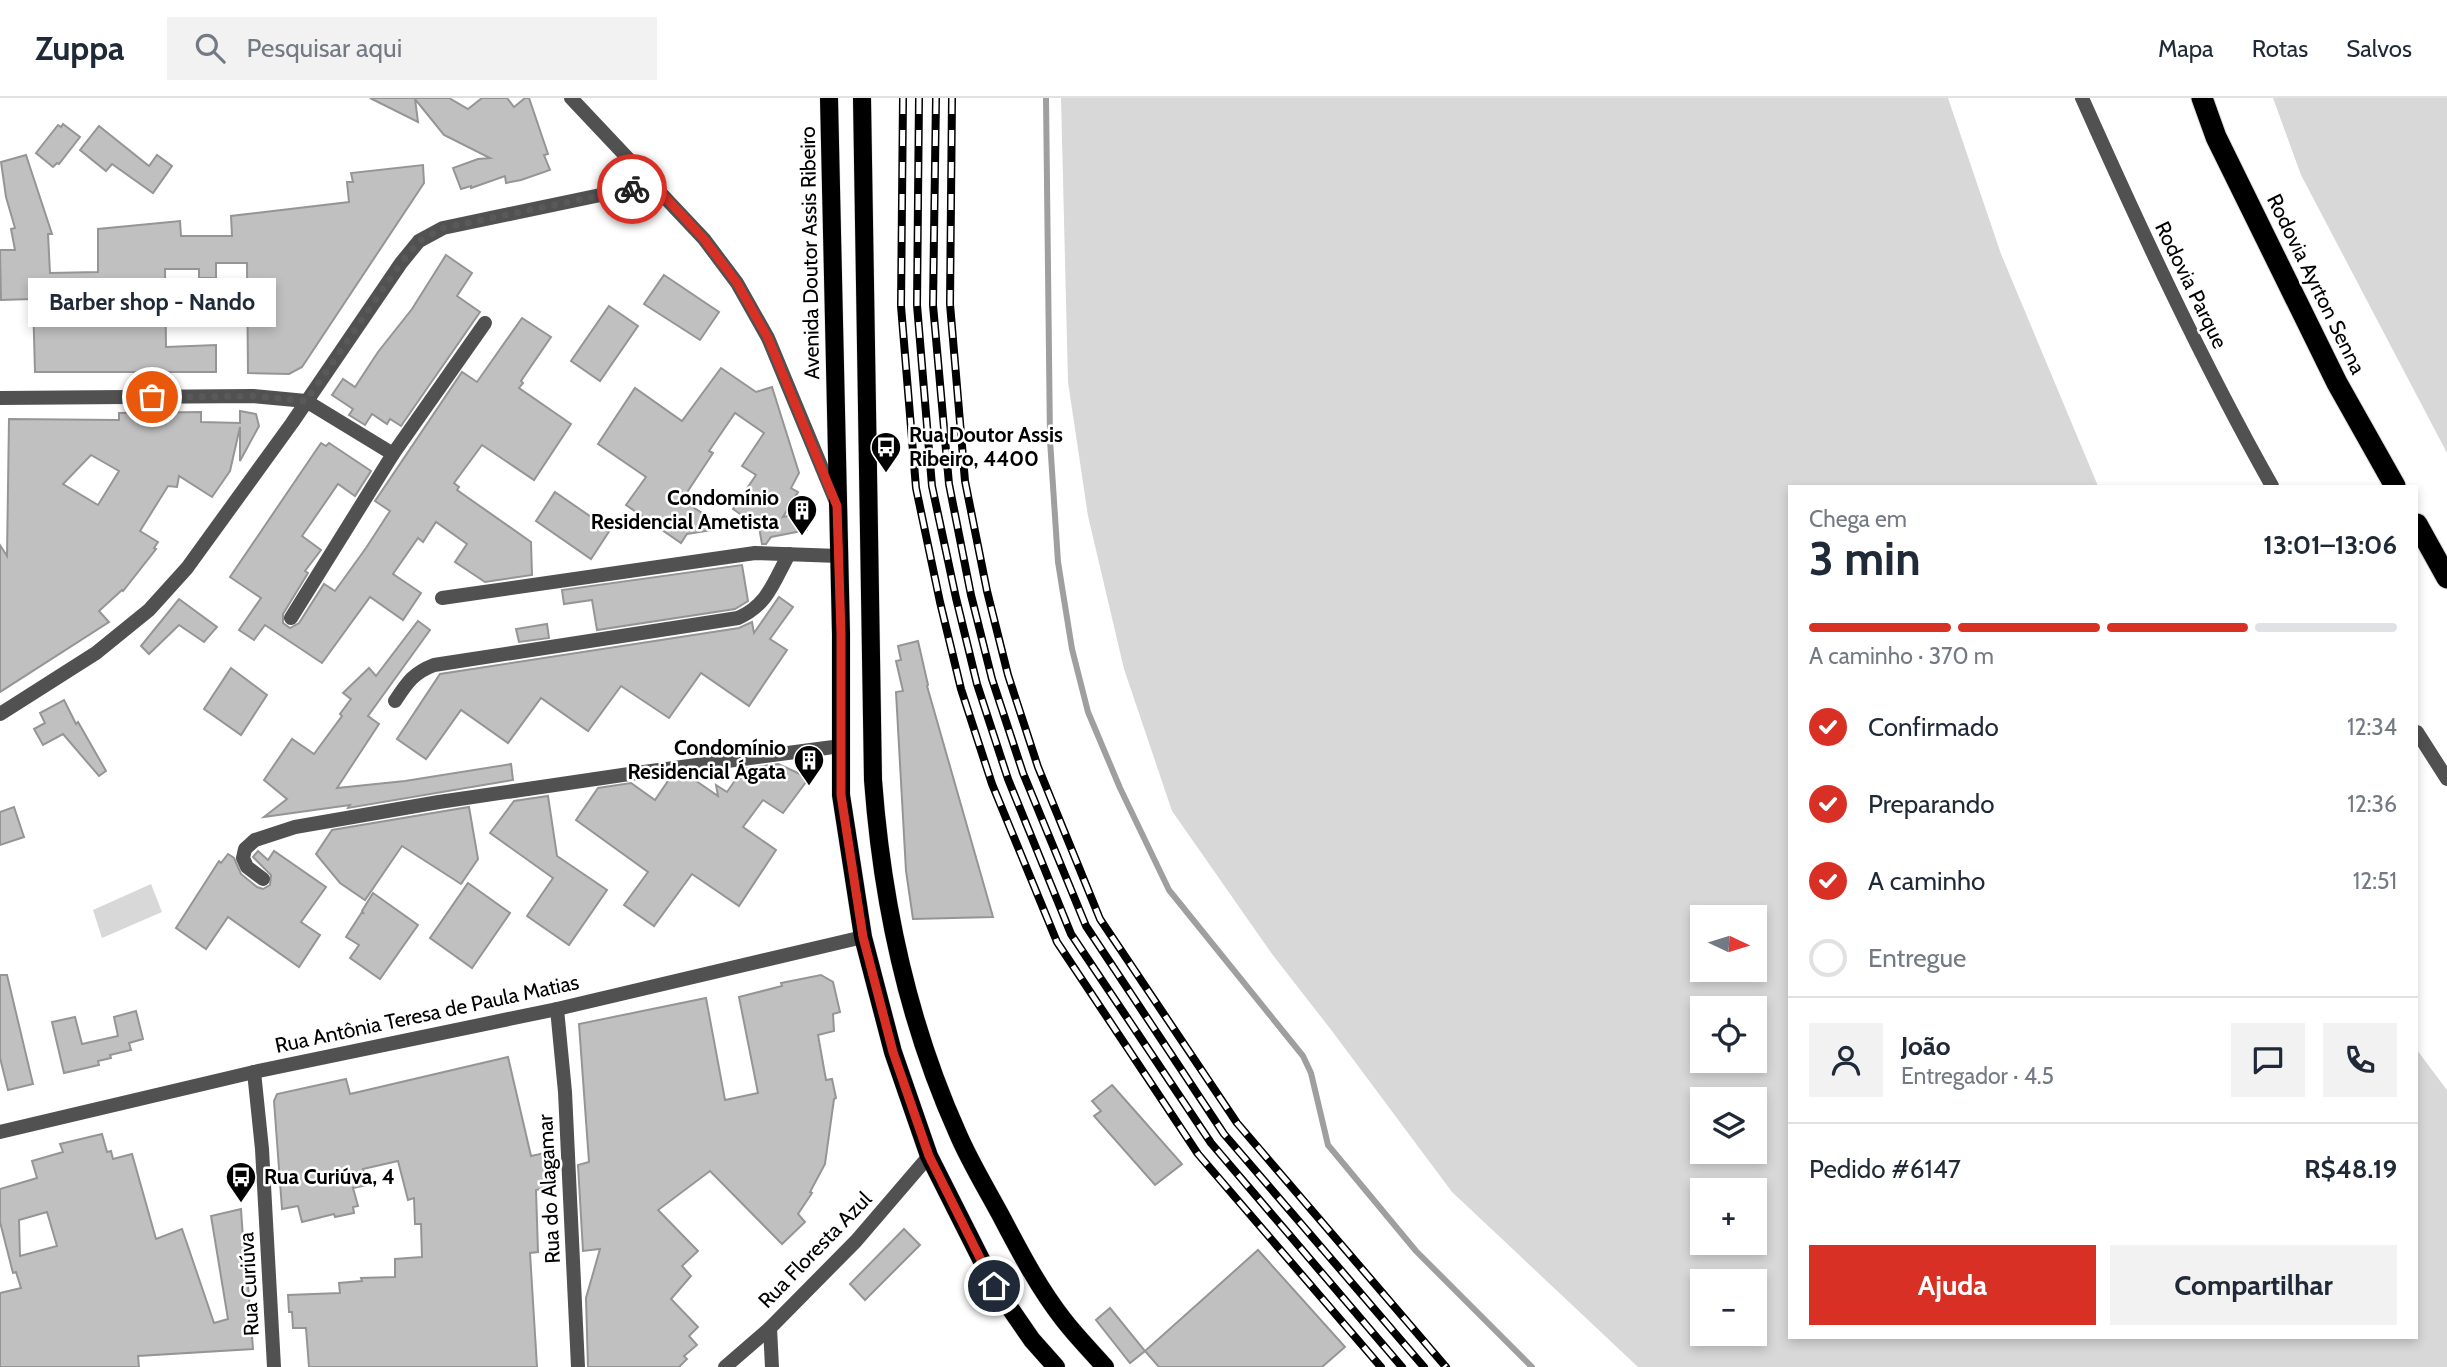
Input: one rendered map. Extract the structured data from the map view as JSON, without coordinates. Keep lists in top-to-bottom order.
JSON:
{
  "streets": {
    "highway": ["Rodovia Ayrton Senna"],
    "main road": ["Avenida Doutor Assis Ribeiro"],
    "street": [
      "Rodovia Parque",
      "Rua Antônia Teresa de Paula Matias",
      "Rua do Alagamar",
      "Rua Floresta Azul",
      "Rua Curiúva"
    ]
  },
  "crossings": [
    ["Avenida Doutor Assis Ribeiro", "Rua Antônia Teresa de Paula Matias"],
    ["Avenida Doutor Assis Ribeiro", "Rua Floresta Azul"],
    ["Rua Antônia Teresa de Paula Matias", "Rua do Alagamar"],
    ["Rua Antônia Teresa de Paula Matias", "Rua Curiúva"]
  ],
  "places": {
    "other": ["Barber shop - Nando"],
    "bus stop": ["Rua Doutor Assis Ribeiro, 4400", "Rua Curiúva, 4"],
    "building": ["Condomínio Residencial Ametista", "Condomínio Residencial Ágata"]
  },
  "north": "right",
  "page": {
    "header": "Zuppa",
    "search": "Pesquisar aqui",
    "nav": ["Mapa", "Rotas", "Salvos"],
    "bubble": "Barber shop - Nando",
    "heading": ["3 min", "Chega em", "13:01–13:06"],
    "panel": [
      "João",
      "Entregador · 4.5",
      "Pedido #6147",
      "R$48.19"
    ],
    "bar": "A caminho · 370 m",
    "list": [
      ["Confirmado", "12:34"],
      ["Preparando", "12:36"],
      ["A caminho", "12:51"],
      "Entregue"
    ],
    "map_buttons": ["+", "−"],
    "buttons": ["Ajuda", "Compartilhar"]
  }
}
